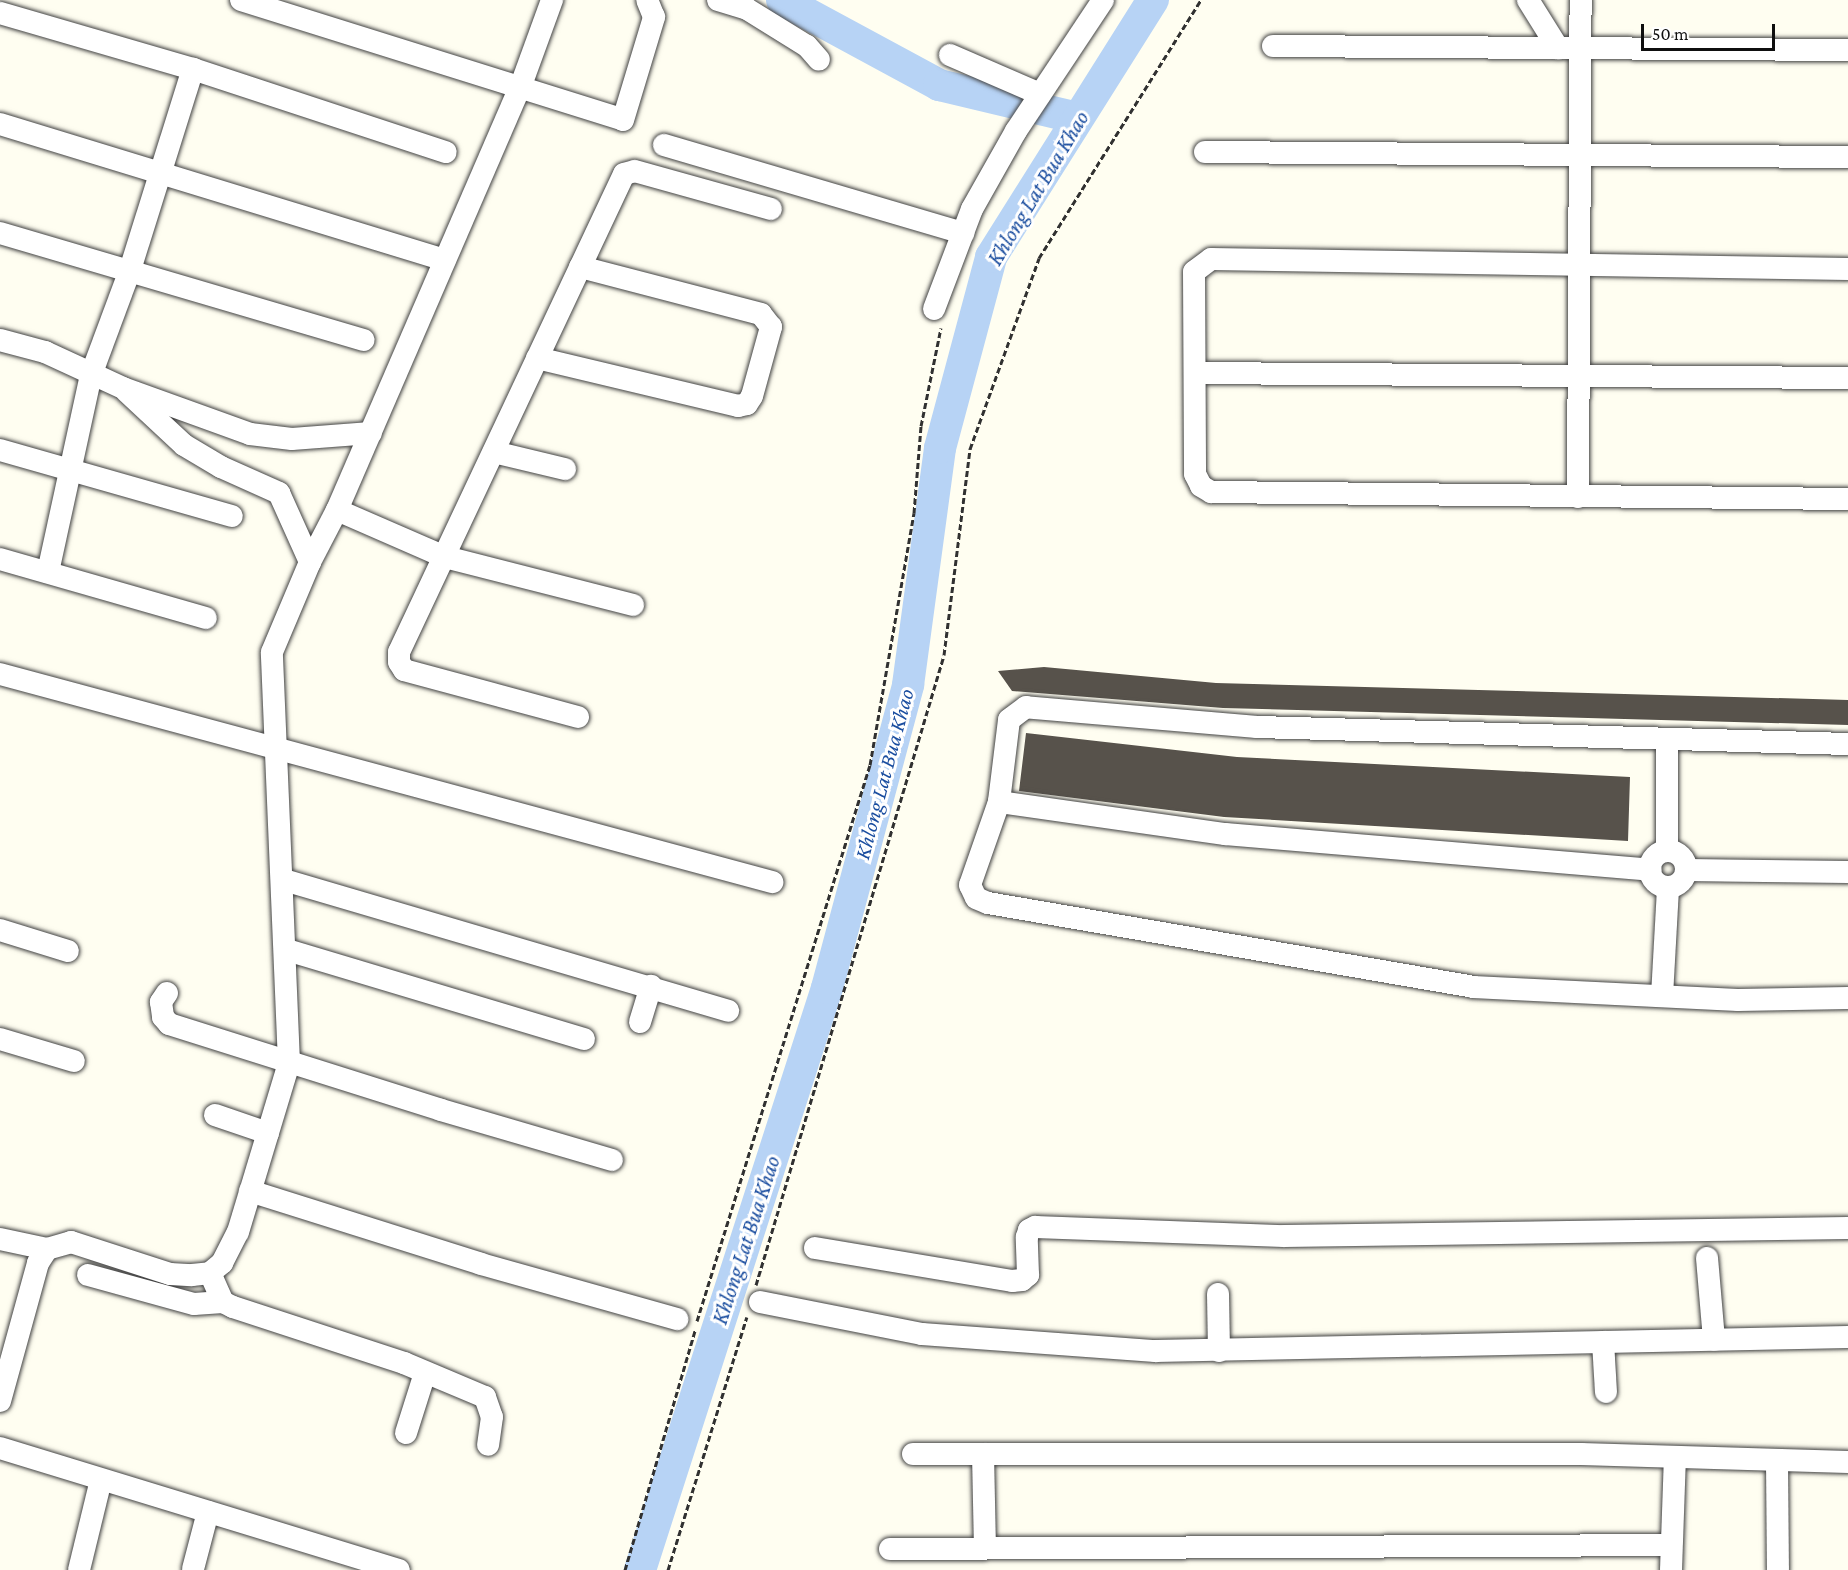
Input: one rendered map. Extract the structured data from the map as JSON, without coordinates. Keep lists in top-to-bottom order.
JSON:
{
  "water": ["Khlong Lat Bua Khao"],
  "scale_bar": "50 m"
}
